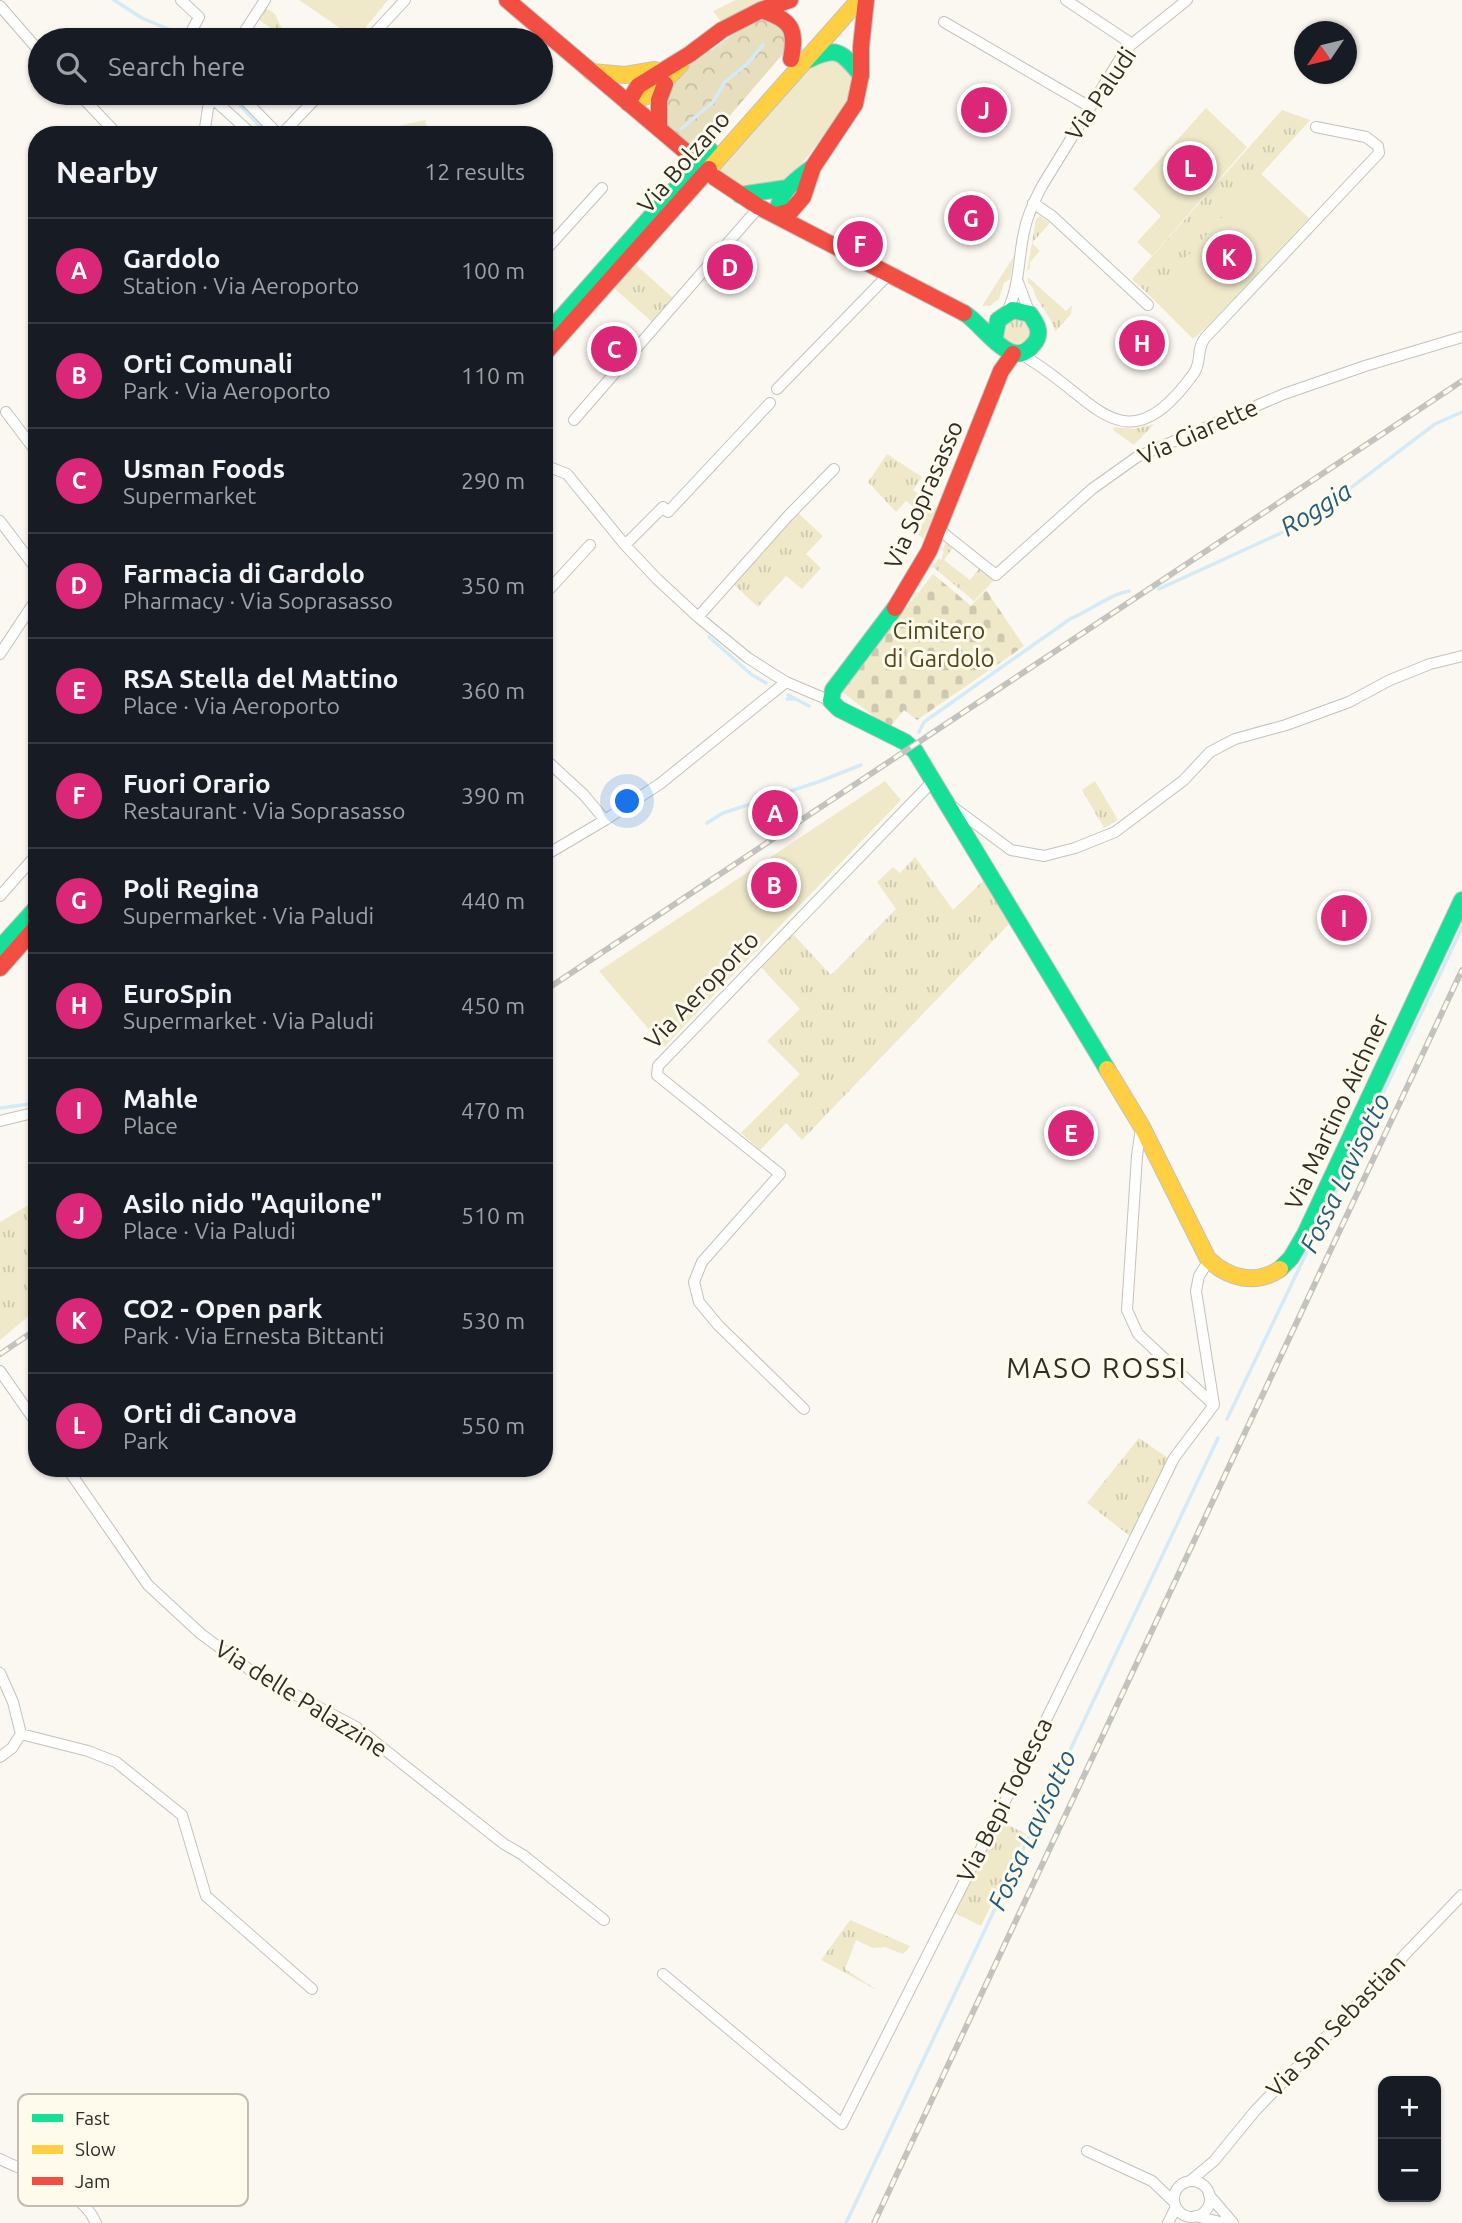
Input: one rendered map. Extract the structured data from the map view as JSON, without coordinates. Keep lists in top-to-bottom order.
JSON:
{
  "streets": {
    "street": [
      "Via Paludi",
      "Via Bolzano",
      "Via Giarette",
      "Via Soprasasso",
      "Via Aeroporto",
      "Via Martino Aichner",
      "Via delle Palazzine",
      "Via Bepi Todesca",
      "Via San Sebastian"
    ]
  },
  "crossings": [
    ["Via Paludi", "Via Soprasasso"],
    ["Via Giarette", "Via Soprasasso"]
  ],
  "districts": ["MASO ROSSI"],
  "water": ["Roggia", "Fossa Lavisotto"],
  "parks": ["Cimitero di Gardolo"],
  "legend": ["Fast", "Slow", "Jam"],
  "north": "bottom left",
  "page": {
    "search": "Search here",
    "pins": [
      "J",
      "L",
      "G",
      "F",
      "K",
      "D",
      "H",
      "C",
      "A",
      "B",
      "I",
      "E"
    ],
    "heading": ["Nearby", "12 results"],
    "list": [
      {
        "mark": "A",
        "name": "Gardolo",
        "note": "Station · Via Aeroporto",
        "value": "100 m"
      },
      {
        "mark": "B",
        "name": "Orti Comunali",
        "note": "Park · Via Aeroporto",
        "value": "110 m"
      },
      {
        "mark": "C",
        "name": "Usman Foods",
        "note": "Supermarket",
        "value": "290 m"
      },
      {
        "mark": "D",
        "name": "Farmacia di Gardolo",
        "note": "Pharmacy · Via Soprasasso",
        "value": "350 m"
      },
      {
        "mark": "E",
        "name": "RSA Stella del Mattino",
        "note": "Place · Via Aeroporto",
        "value": "360 m"
      },
      {
        "mark": "F",
        "name": "Fuori Orario",
        "note": "Restaurant · Via Soprasasso",
        "value": "390 m"
      },
      {
        "mark": "G",
        "name": "Poli Regina",
        "note": "Supermarket · Via Paludi",
        "value": "440 m"
      },
      {
        "mark": "H",
        "name": "EuroSpin",
        "note": "Supermarket · Via Paludi",
        "value": "450 m"
      },
      {
        "mark": "I",
        "name": "Mahle",
        "note": "Place",
        "value": "470 m"
      },
      {
        "mark": "J",
        "name": "Asilo nido \"Aquilone\"",
        "note": "Place · Via Paludi",
        "value": "510 m"
      },
      {
        "mark": "K",
        "name": "CO2 - Open park",
        "note": "Park · Via Ernesta Bittanti",
        "value": "530 m"
      },
      {
        "mark": "L",
        "name": "Orti di Canova",
        "note": "Park",
        "value": "550 m"
      }
    ],
    "map_buttons": ["+", "−"]
  }
}
